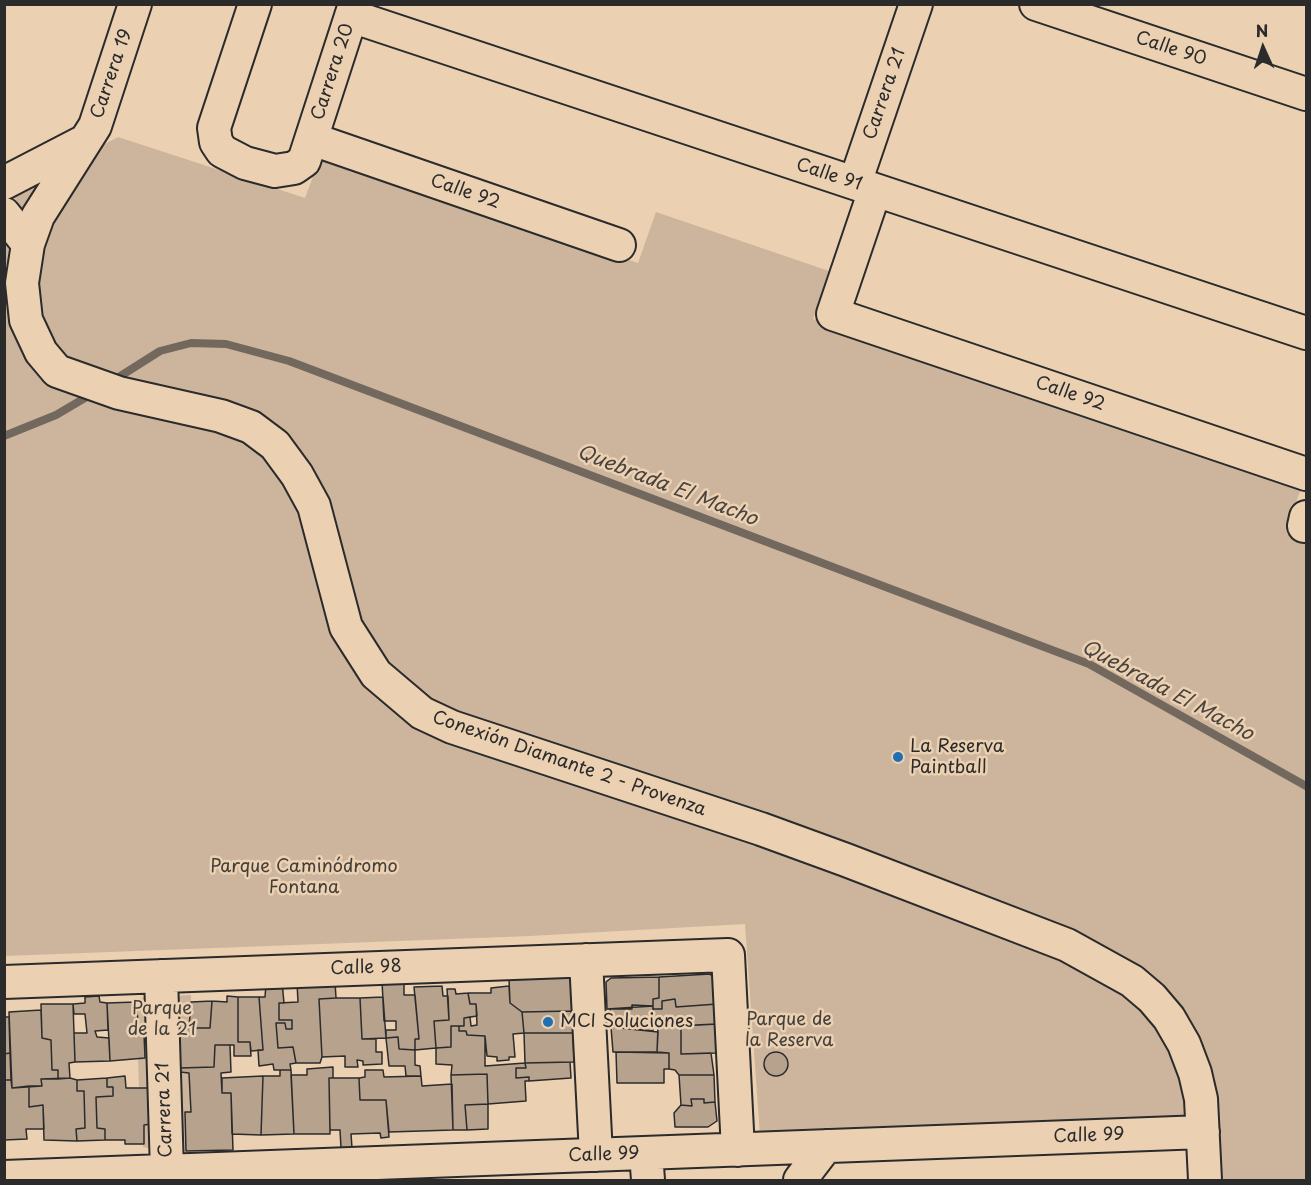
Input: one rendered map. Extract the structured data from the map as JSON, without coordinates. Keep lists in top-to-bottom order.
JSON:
{
  "streets": {
    "street": [
      "Calle 90",
      "Carrera 20",
      "Carrera 19",
      "Carrera 21",
      "Calle 91",
      "Calle 92",
      "Conexión Diamante 2 - Provenza",
      "Calle 98",
      "Calle 99"
    ]
  },
  "crossings": [
    ["Carrera 20", "Calle 91"],
    ["Carrera 20", "Calle 92"],
    ["Carrera 19", "Conexión Diamante 2 - Provenza"],
    ["Carrera 21", "Calle 91"],
    ["Carrera 21", "Calle 92"],
    ["Carrera 21", "Calle 98"],
    ["Carrera 21", "Calle 99"],
    ["Conexión Diamante 2 - Provenza", "Calle 99"],
    ["Calle 98", "Calle 99"]
  ],
  "water": ["Quebrada El Macho"],
  "parks": ["Parque Caminódromo Fontana", "Parque de la 21", "Parque de la Reserva"],
  "places": ["La Reserva Paintball", "MCI Soluciones"],
  "north": "top"
}
